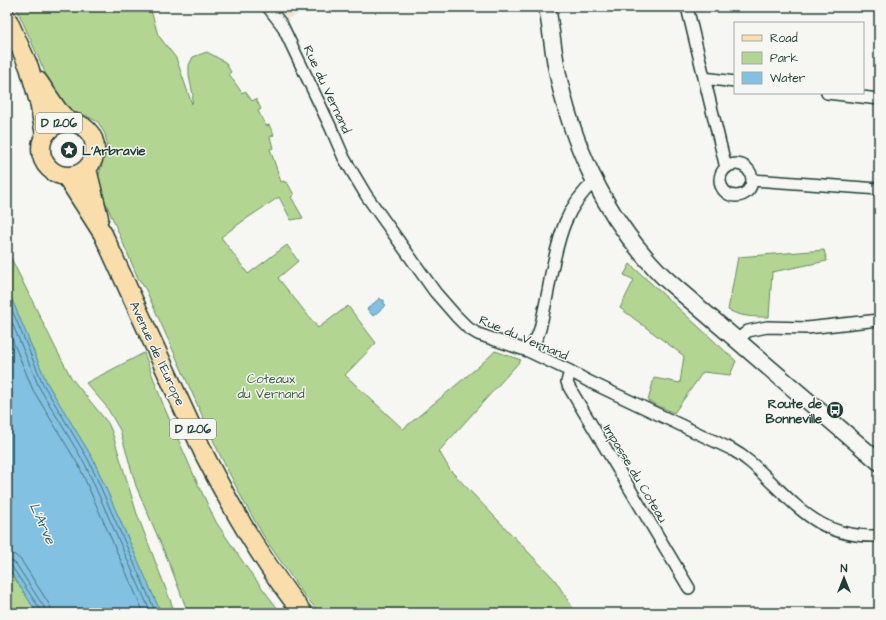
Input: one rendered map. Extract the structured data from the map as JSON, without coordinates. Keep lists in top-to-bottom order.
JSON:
{
  "streets": {
    "main road": ["D 1206", "Avenue de l'Europe"],
    "street": ["Rue du Vernand", "Impasse du Coteau"]
  },
  "crossings": [
    ["Rue du Vernand", "Impasse du Coteau"],
    ["D 1206", "Avenue de l'Europe"]
  ],
  "water": ["L'Arve"],
  "parks": ["Coteaux du Vernand"],
  "places": {
    "place": ["L’Arbravie"],
    "bus stop": ["Route de Bonneville"]
  },
  "legend": ["Road", "Park", "Water"],
  "north": "top"
}
